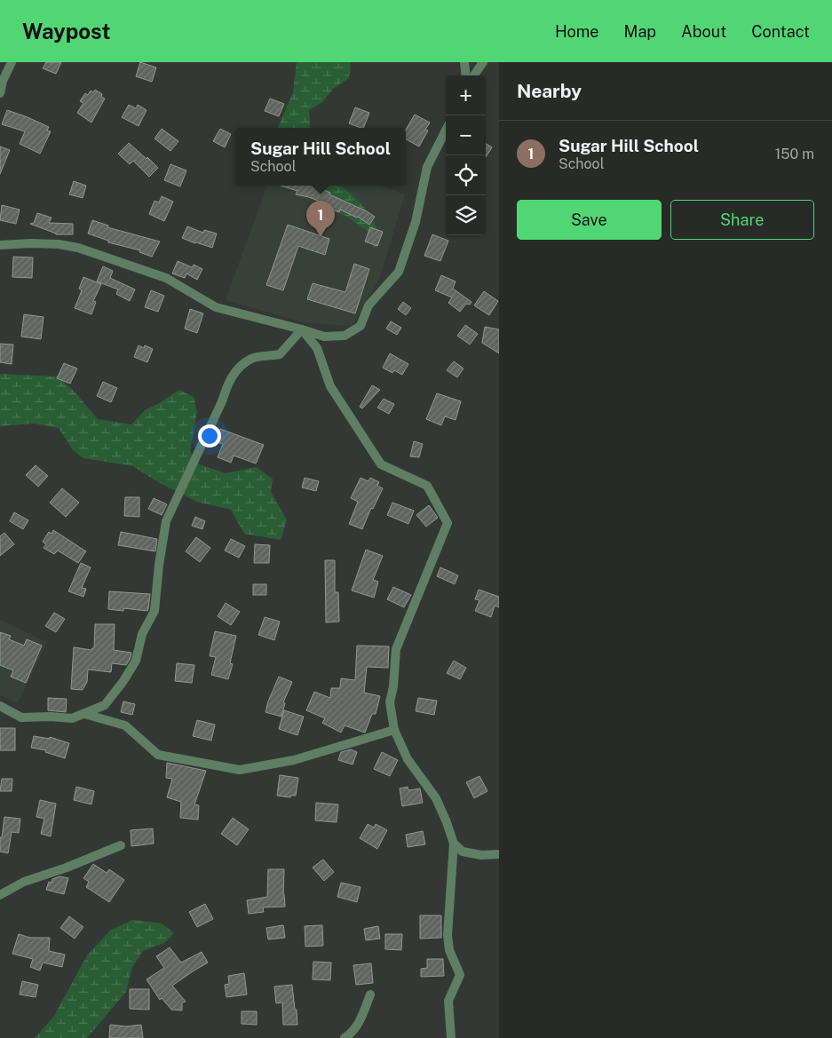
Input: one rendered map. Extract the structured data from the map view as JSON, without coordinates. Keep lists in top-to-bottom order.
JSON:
{
  "page": {
    "header": "Waypost",
    "nav": [
      "Home",
      "Map",
      "About",
      "Contact"
    ],
    "heading": "Nearby",
    "map_buttons": ["+", "−"],
    "list": [
      {
        "mark": "1",
        "name": "Sugar Hill School",
        "note": "School",
        "value": "150 m"
      }
    ],
    "popup": ["Sugar Hill School", "School"],
    "buttons": ["Save", "Share"],
    "pins": "1"
  }
}
